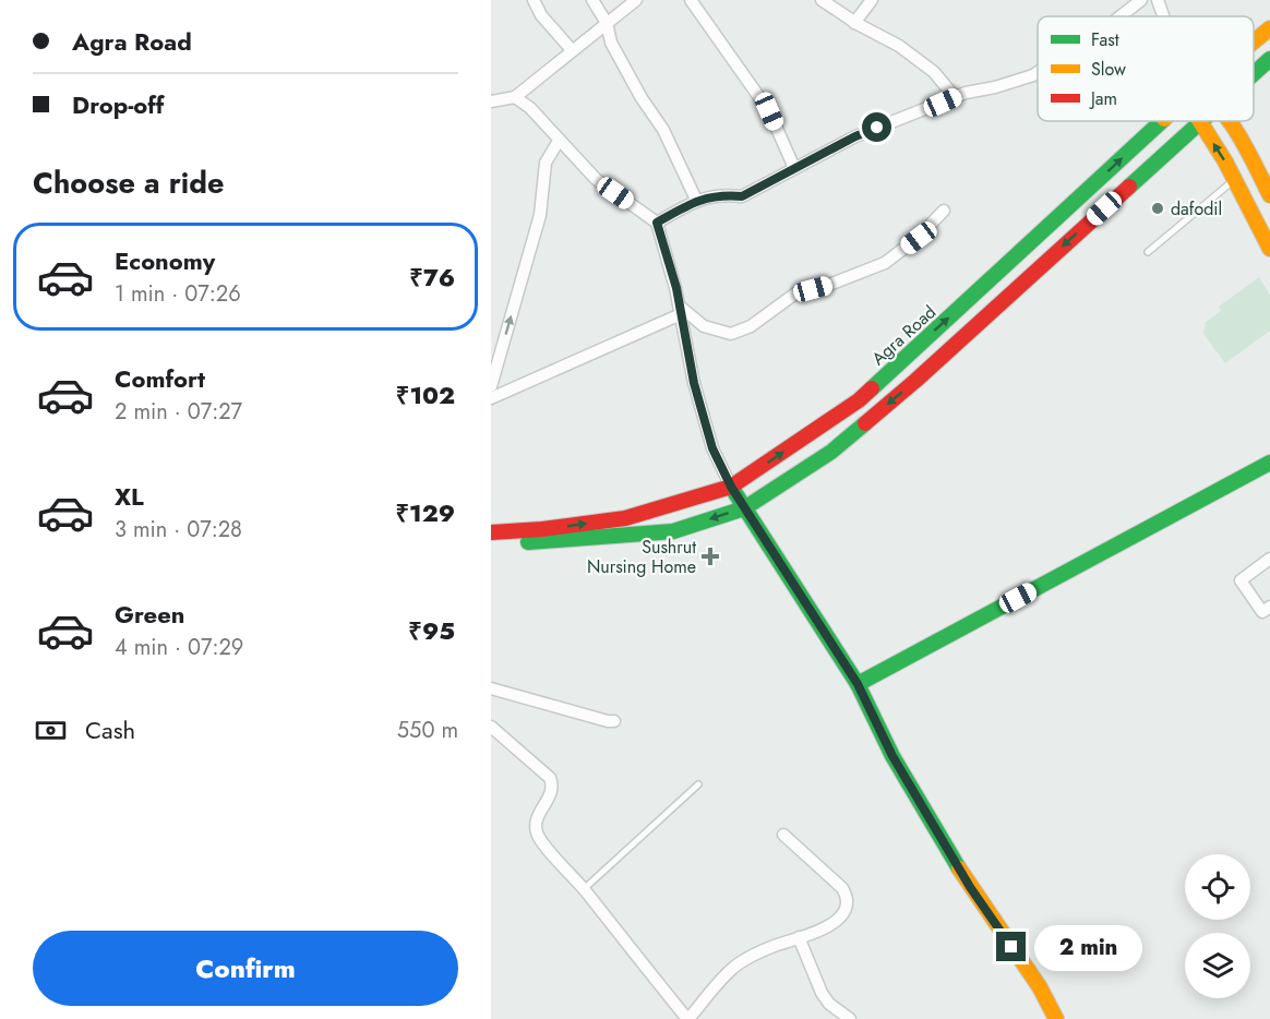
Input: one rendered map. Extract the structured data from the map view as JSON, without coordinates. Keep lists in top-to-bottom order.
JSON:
{
  "streets": {
    "main road": ["Agra Road"]
  },
  "places": {
    "other": ["dafodil"],
    "health": ["Sushrut Nursing Home"]
  },
  "legend": ["Fast", "Slow", "Jam"],
  "page": {
    "banner": ["Agra Road", "Drop-off"],
    "heading": "Choose a ride",
    "list": [
      {
        "name": "Economy",
        "note": "1 min · 07:26",
        "value": "₹76"
      },
      {
        "name": "Comfort",
        "note": "2 min · 07:27",
        "value": "₹102"
      },
      {
        "name": "XL",
        "note": "3 min · 07:28",
        "value": "₹129"
      },
      {
        "name": "Green",
        "note": "4 min · 07:29",
        "value": "₹95"
      }
    ],
    "pay": ["Cash", "550 m"],
    "buttons": "Confirm",
    "bubble": "2 min"
  }
}
